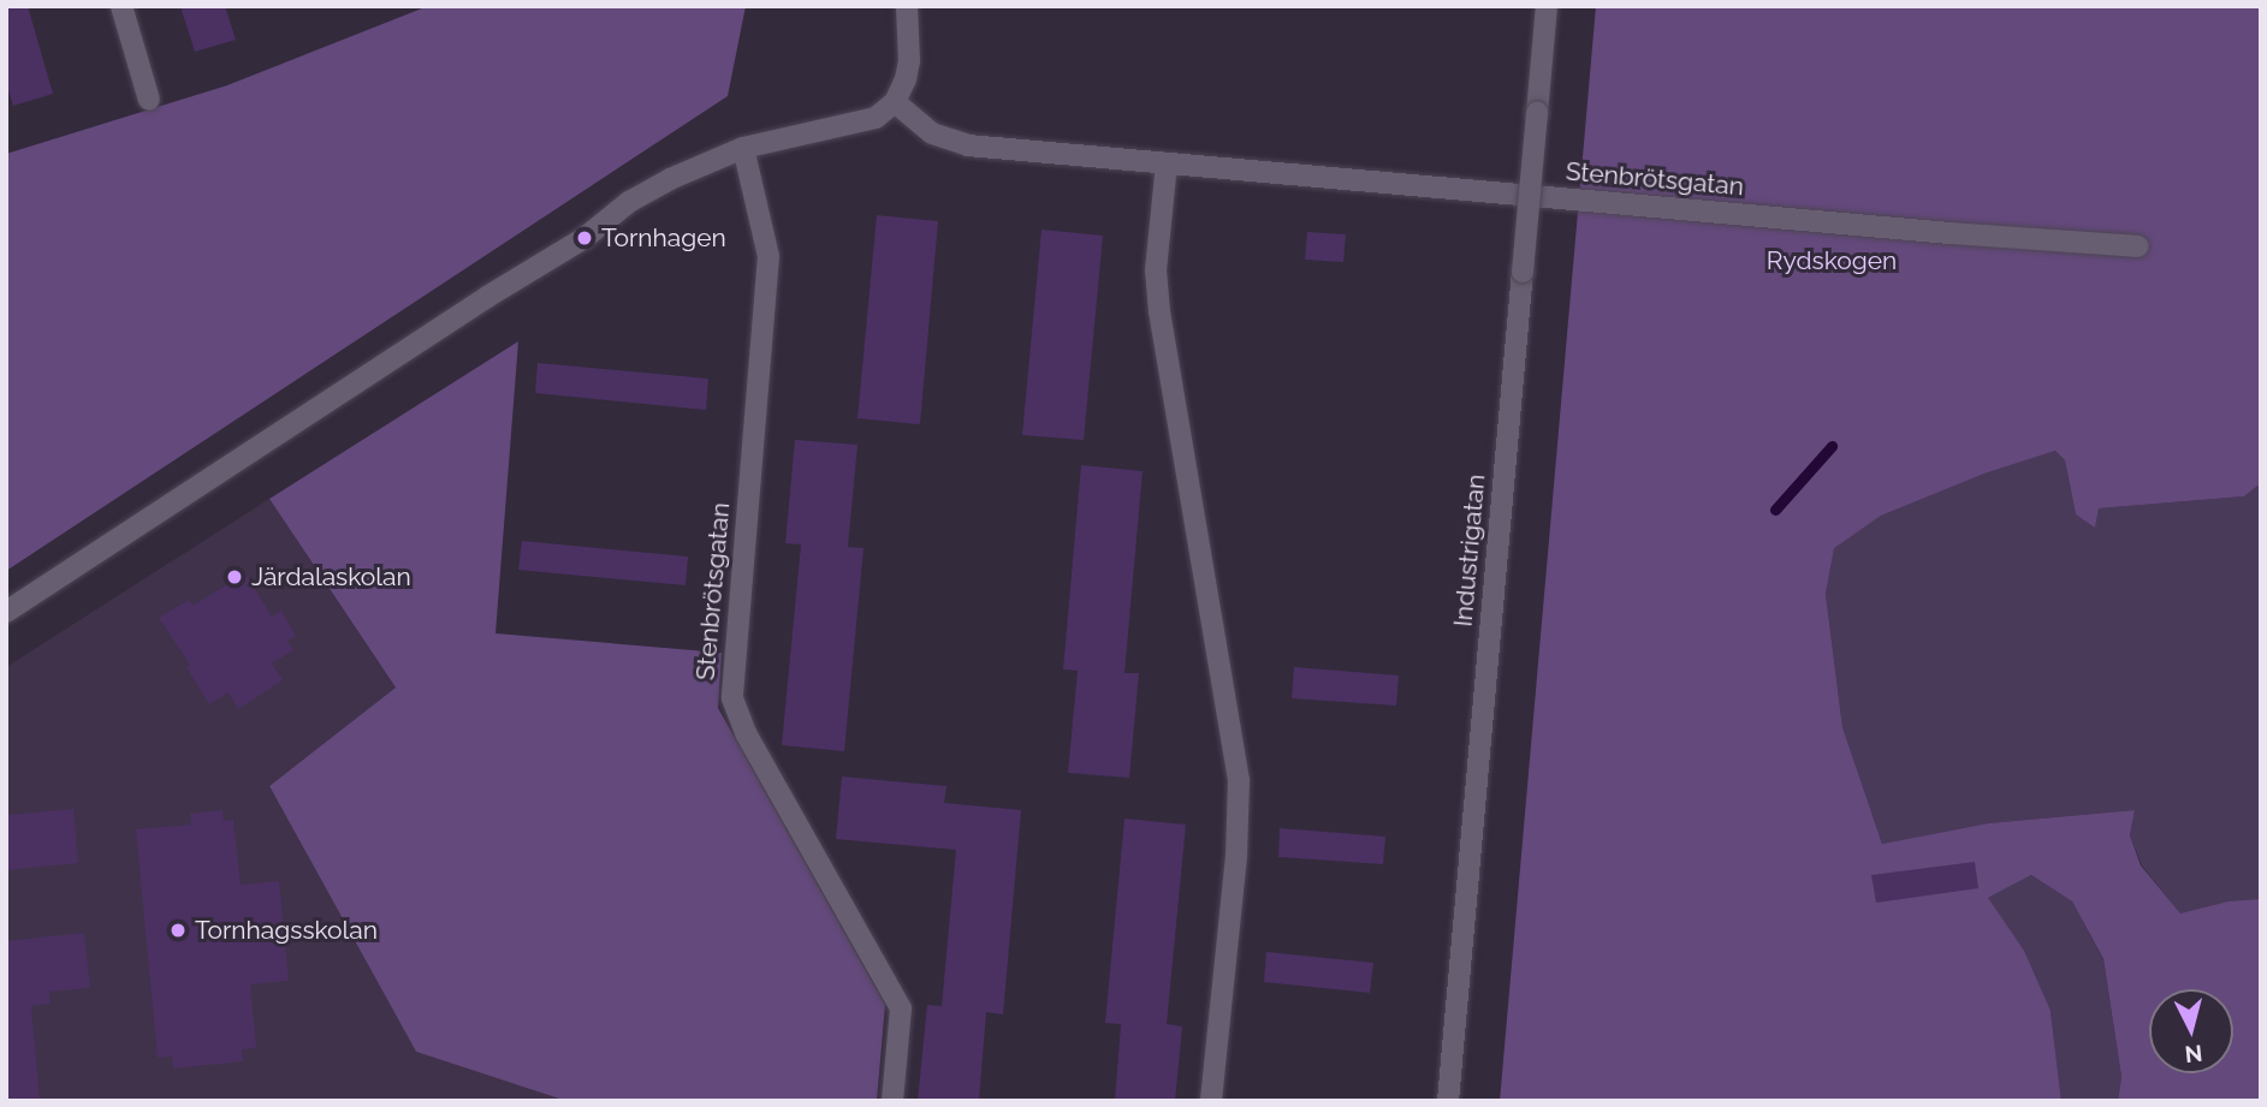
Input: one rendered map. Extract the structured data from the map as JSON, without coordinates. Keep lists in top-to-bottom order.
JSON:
{
  "streets": {
    "street": ["Stenbrötsgatan", "Industrigatan"]
  },
  "parks": ["Rydskogen"],
  "places": ["Tornhagen", "Järdalaskolan", "Tornhagsskolan"],
  "north": "bottom"
}
